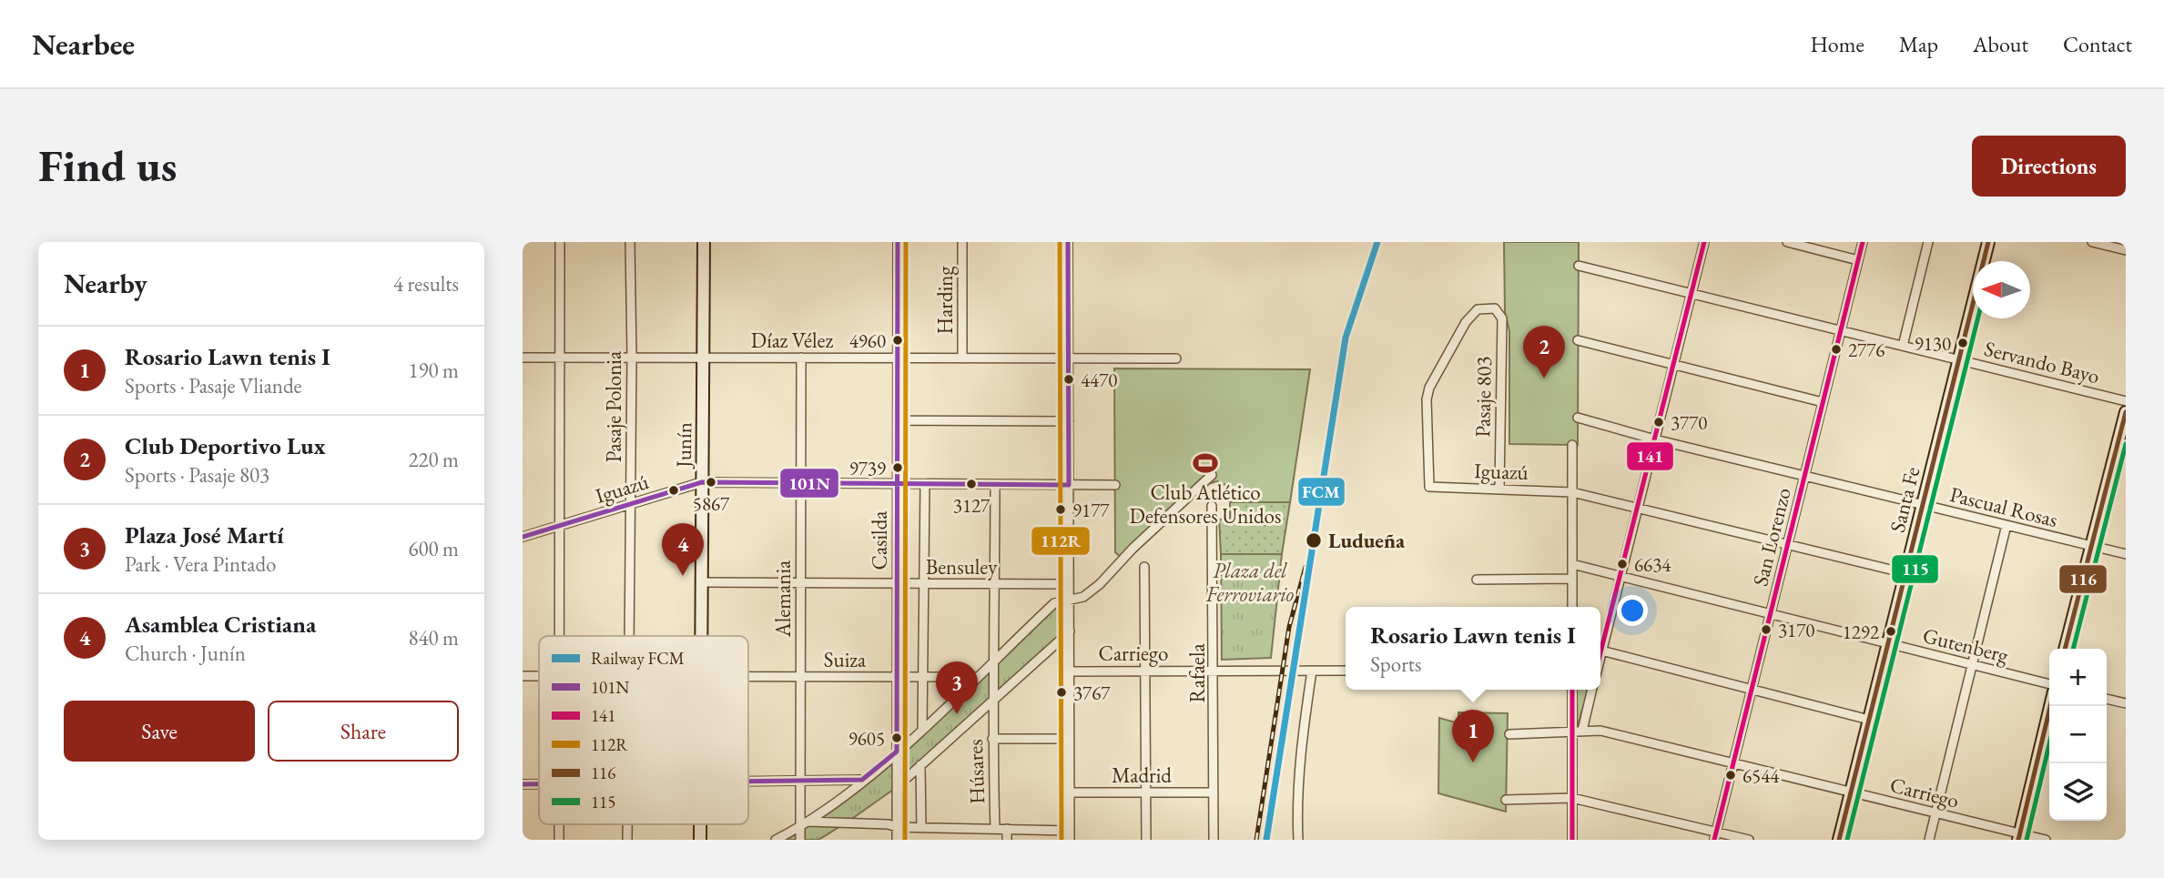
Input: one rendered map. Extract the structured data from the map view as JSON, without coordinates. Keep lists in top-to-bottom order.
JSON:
{
  "streets": {
    "main road": ["Junín", "Santa Fe"],
    "street": [
      "Harding",
      "Díaz Vélez",
      "Servando Bayo",
      "Pasaje 803",
      "Pasaje Polonia",
      "Iguazú",
      "Pascual Rosas",
      "San Lorenzo",
      "Casilda",
      "Bensuley",
      "Alemania",
      "Gutenberg",
      "Carriego",
      "Suiza",
      "Rafaela",
      "Húsares",
      "Madrid"
    ]
  },
  "crossings": [
    ["Harding", "Díaz Vélez"],
    ["Díaz Vélez", "Pasaje Polonia"],
    ["Díaz Vélez", "Junín"],
    ["Díaz Vélez", "Casilda"],
    ["Díaz Vélez", "Alemania"],
    ["Servando Bayo", "Santa Fe"],
    ["Servando Bayo", "San Lorenzo"],
    ["Pasaje 803", "Iguazú"],
    ["Pasaje Polonia", "Iguazú"],
    ["Junín", "Iguazú"],
    ["Junín", "Bensuley"],
    ["Iguazú", "Santa Fe"],
    ["Iguazú", "San Lorenzo"],
    ["Iguazú", "Casilda"],
    ["Iguazú", "Alemania"],
    ["Iguazú", "Húsares"],
    ["Santa Fe", "Pascual Rosas"],
    ["Santa Fe", "Gutenberg"],
    ["Santa Fe", "Carriego"],
    ["Pascual Rosas", "San Lorenzo"],
    ["San Lorenzo", "Gutenberg"],
    ["San Lorenzo", "Carriego"],
    ["Casilda", "Bensuley"],
    ["Casilda", "Suiza"],
    ["Bensuley", "Alemania"],
    ["Bensuley", "Húsares"],
    ["Alemania", "Suiza"],
    ["Carriego", "Rafaela"],
    ["Rafaela", "Madrid"]
  ],
  "parks": ["Plaza del Ferroviario"],
  "places": {
    "other": [
      "4960",
      "9130",
      "2776",
      "4470",
      "3770",
      "9739",
      "5867",
      "3127",
      "9177",
      "Ludueña",
      "6634",
      "3170",
      "1292",
      "3767",
      "9605",
      "6544"
    ],
    "sports": ["Club Atlético Defensores Unidos"]
  },
  "lines": [
    "rail line FCM",
    "transit line 101N",
    "transit line 141",
    "transit line 112R",
    "transit line 116",
    "transit line 115"
  ],
  "legend": [
    "Railway FCM",
    "101N",
    "141",
    "112R",
    "116",
    "115"
  ],
  "north": "left",
  "page": {
    "header": "Nearbee",
    "nav": [
      "Home",
      "Map",
      "About",
      "Contact"
    ],
    "buttons": [
      "Directions",
      ["Save", "Share"]
    ],
    "title": "Find us",
    "heading": ["Nearby", "4 results"],
    "list": [
      {
        "mark": "1",
        "name": "Rosario Lawn tenis I",
        "note": "Sports · Pasaje Vliande",
        "value": "190 m"
      },
      {
        "mark": "2",
        "name": "Club Deportivo Lux",
        "note": "Sports · Pasaje 803",
        "value": "220 m"
      },
      {
        "mark": "3",
        "name": "Plaza José Martí",
        "note": "Park · Vera Pintado",
        "value": "600 m"
      },
      {
        "mark": "4",
        "name": "Asamblea Cristiana",
        "note": "Church · Junín",
        "value": "840 m"
      }
    ],
    "pins": [
      "2",
      "4",
      "3",
      "1"
    ],
    "popup": ["Rosario Lawn tenis I", "Sports"],
    "map_buttons": ["+", "−"]
  }
}
